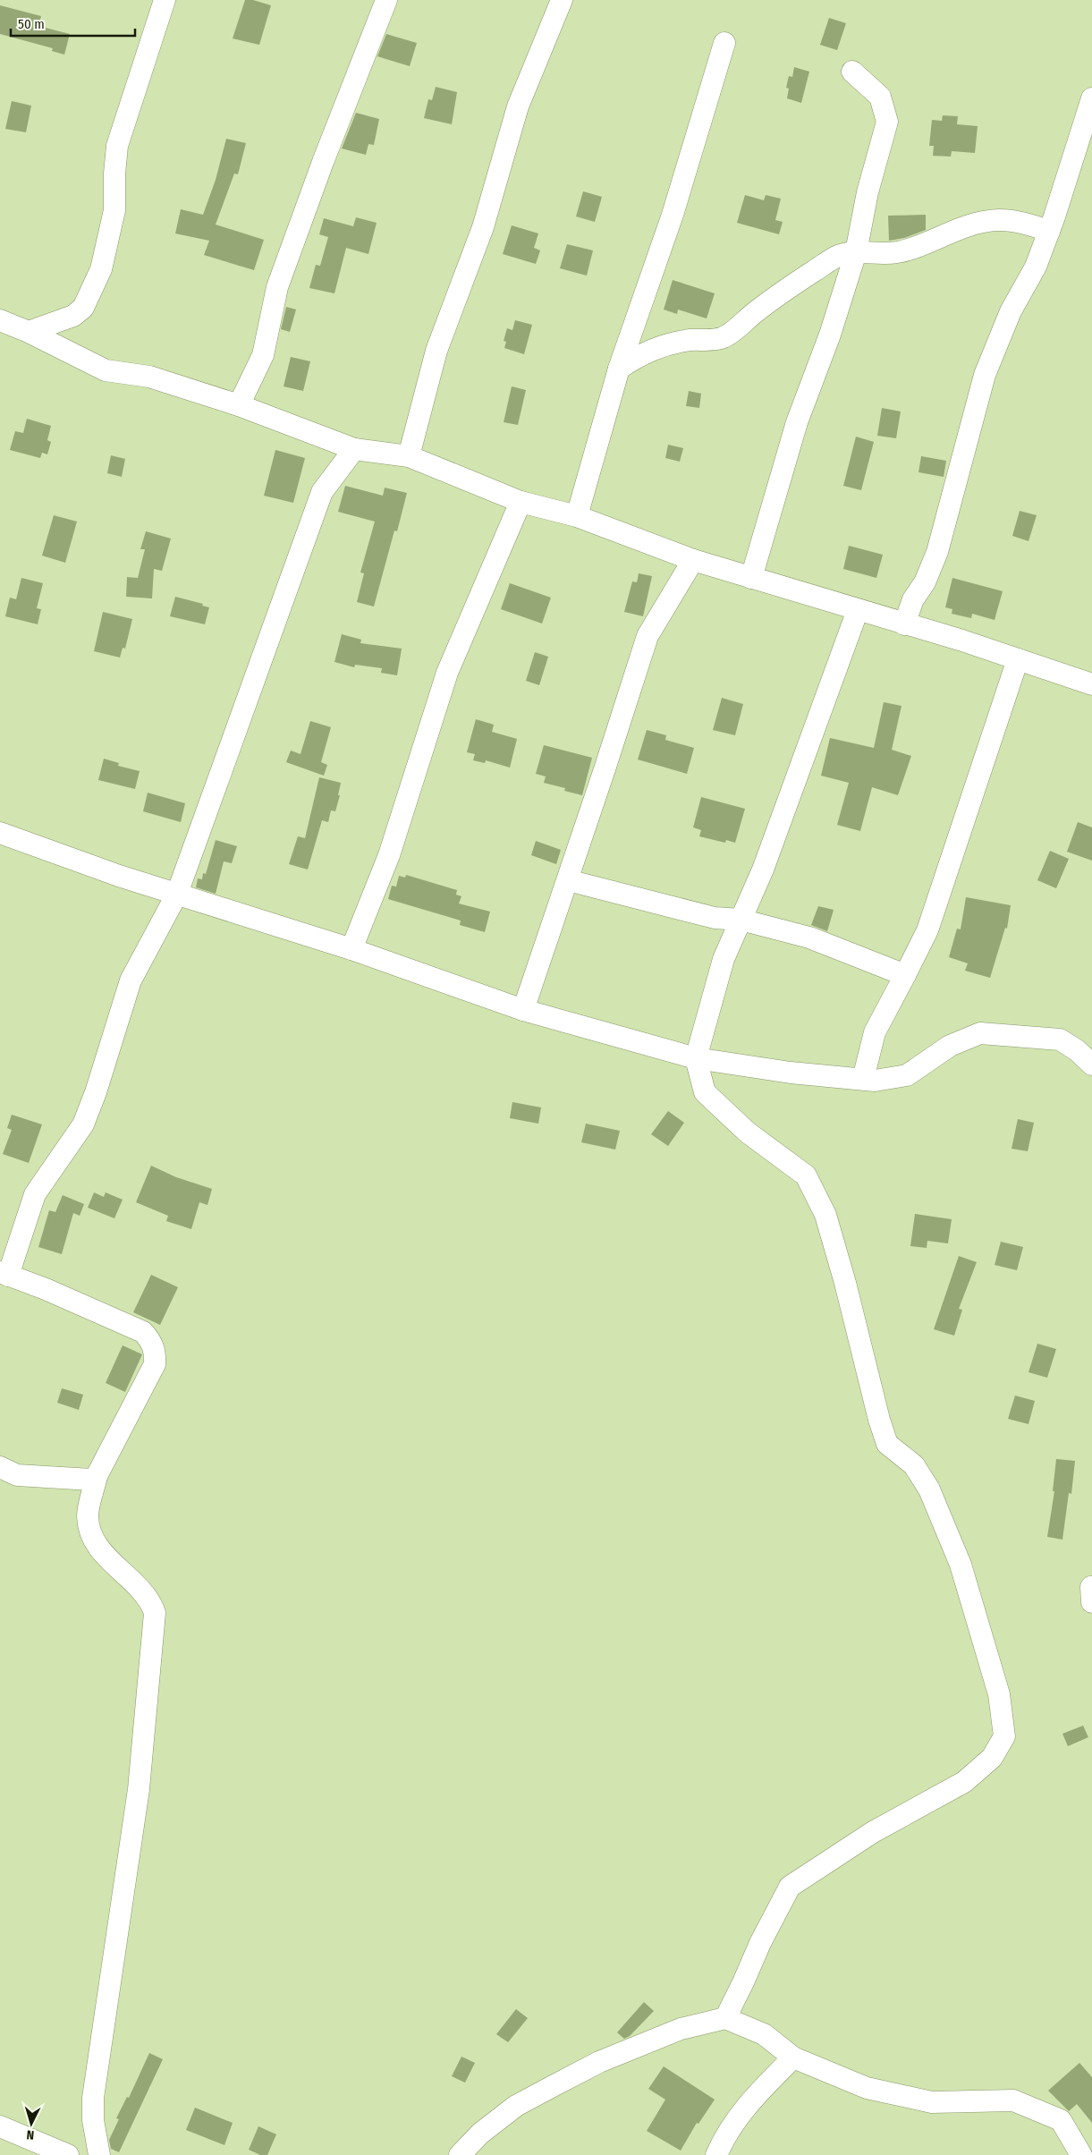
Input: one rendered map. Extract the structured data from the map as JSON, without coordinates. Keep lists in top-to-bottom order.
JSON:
{
  "scale_bar": "50 m",
  "north": "bottom"
}
